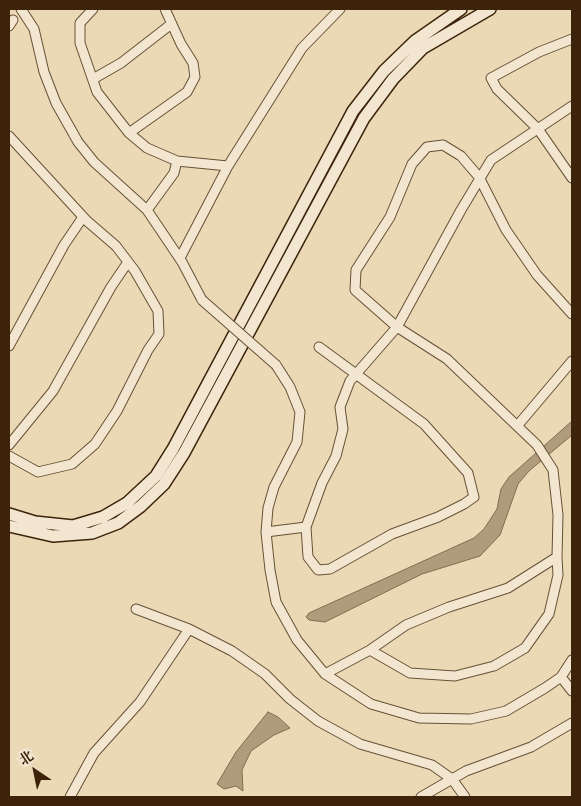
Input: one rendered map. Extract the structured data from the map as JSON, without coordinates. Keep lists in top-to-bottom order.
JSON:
{
  "north": "top left"
}
